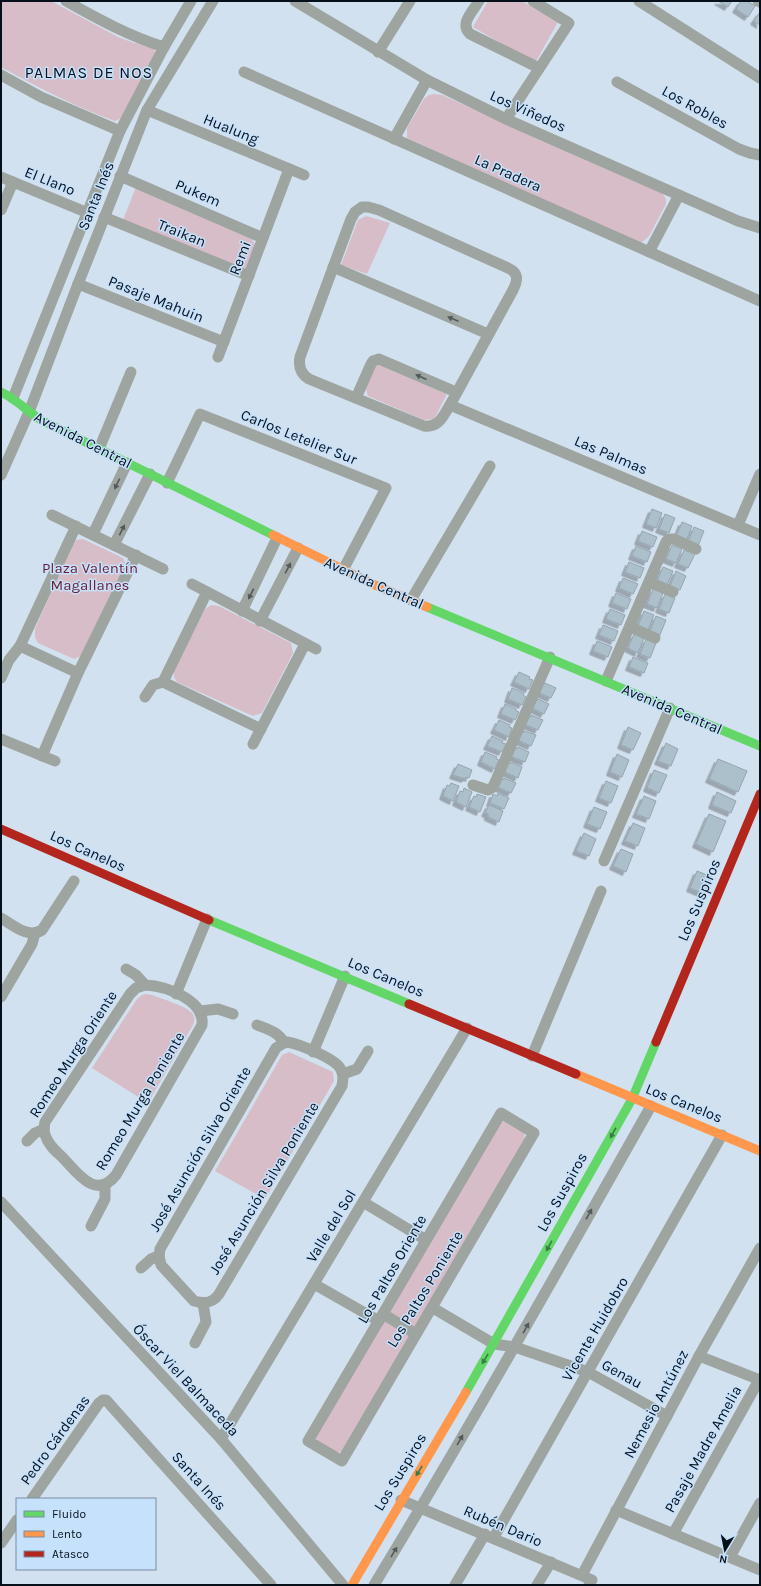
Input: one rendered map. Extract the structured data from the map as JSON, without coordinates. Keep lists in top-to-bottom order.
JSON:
{
  "streets": {
    "street": [
      "Los Robles",
      "Los Viñedos",
      "Hualung",
      "La Pradera",
      "El Llano",
      "Pukem",
      "Santa Inés",
      "Traikan",
      "Remi",
      "Pasaje Mahuin",
      "Carlos Letelier Sur",
      "Avenida Central",
      "Las Palmas",
      "Los Canelos",
      "Los Suspiros",
      "Romeo Murga Oriente",
      "Romeo Murga Poniente",
      "José Asunción Silva Oriente",
      "José Asunción Silva Poniente",
      "Valle del Sol",
      "Los Paltos Oriente",
      "Los Paltos Poniente",
      "Vicente Huidobro",
      "Genau",
      "Óscar Viel Balmaceda",
      "Nemesio Antúnez",
      "Pedro Cárdenas",
      "Pasaje Madre Amelia",
      "Rubén Dario"
    ]
  },
  "crossings": [
    ["Hualung", "Santa Inés"],
    ["Hualung", "Remi"],
    ["El Llano", "Santa Inés"],
    ["Pukem", "Santa Inés"],
    ["Pukem", "Remi"],
    ["Santa Inés", "Traikan"],
    ["Santa Inés", "Pasaje Mahuin"],
    ["Santa Inés", "Avenida Central"],
    ["Santa Inés", "Pedro Cárdenas"],
    ["Traikan", "Remi"],
    ["Remi", "Pasaje Mahuin"],
    ["Carlos Letelier Sur", "Avenida Central"],
    ["Los Canelos", "Los Suspiros"],
    ["Los Canelos", "Valle del Sol"],
    ["Los Canelos", "Vicente Huidobro"],
    ["Los Suspiros", "Genau"],
    ["Los Suspiros", "Rubén Dario"],
    ["Valle del Sol", "Óscar Viel Balmaceda"],
    ["Los Paltos Oriente", "Los Paltos Poniente"],
    ["Vicente Huidobro", "Genau"],
    ["Vicente Huidobro", "Rubén Dario"],
    ["Genau", "Nemesio Antúnez"],
    ["Nemesio Antúnez", "Rubén Dario"]
  ],
  "districts": ["PALMAS DE NOS"],
  "parks": ["Plaza Valentín Magallanes"],
  "legend": ["Fluido", "Lento", "Atasco"],
  "north": "bottom"
}
